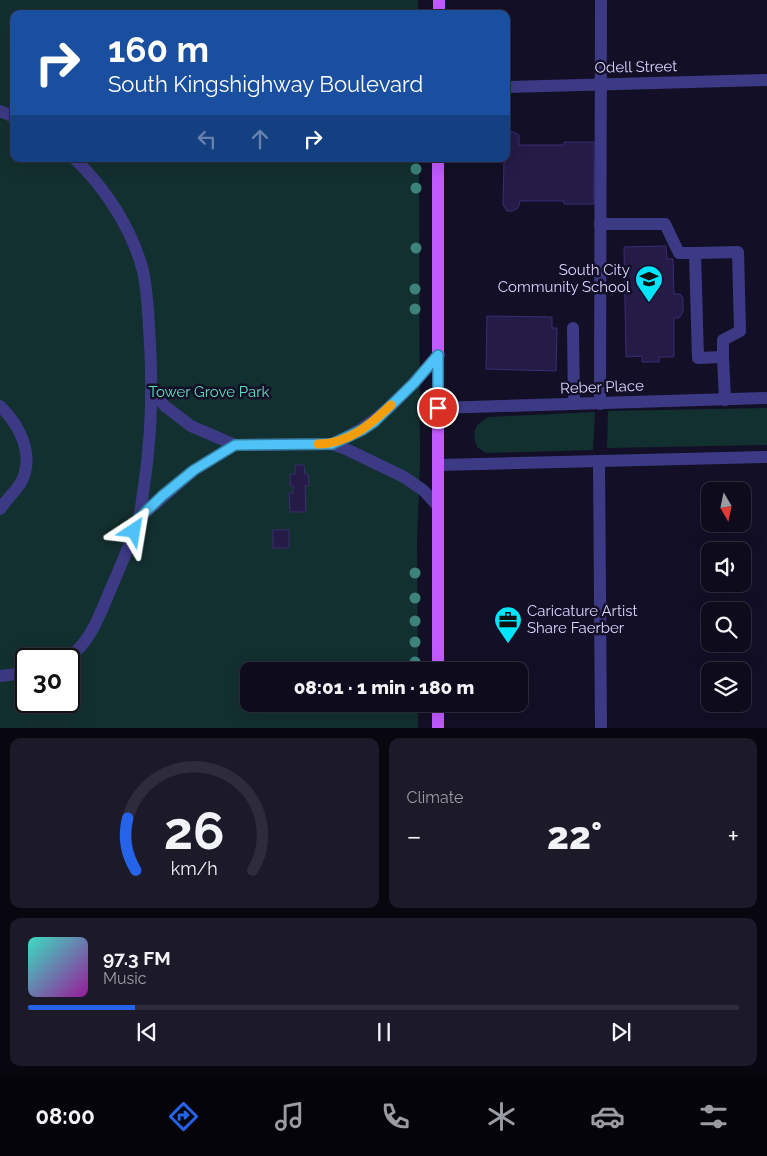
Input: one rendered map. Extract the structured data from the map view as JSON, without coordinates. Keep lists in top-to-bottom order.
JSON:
{
  "streets": {
    "street": ["Odell Street", "Reber Place"]
  },
  "parks": ["Tower Grove Park"],
  "places": {
    "school or university": ["South City Community School"],
    "office": ["Caricature Artist Share Faerber"]
  },
  "north": "bottom",
  "page": {
    "turn": ["160 m", "South Kingshighway Boulevard"],
    "limit": "30",
    "trip": "08:01 · 1 min · 180 m",
    "tile": "Climate",
    "heat": ["−", "22°", "+"],
    "song": ["97.3 FM", "Music"],
    "tabs": "08:00",
    "gauge": ["26", "km/h"]
  }
}
